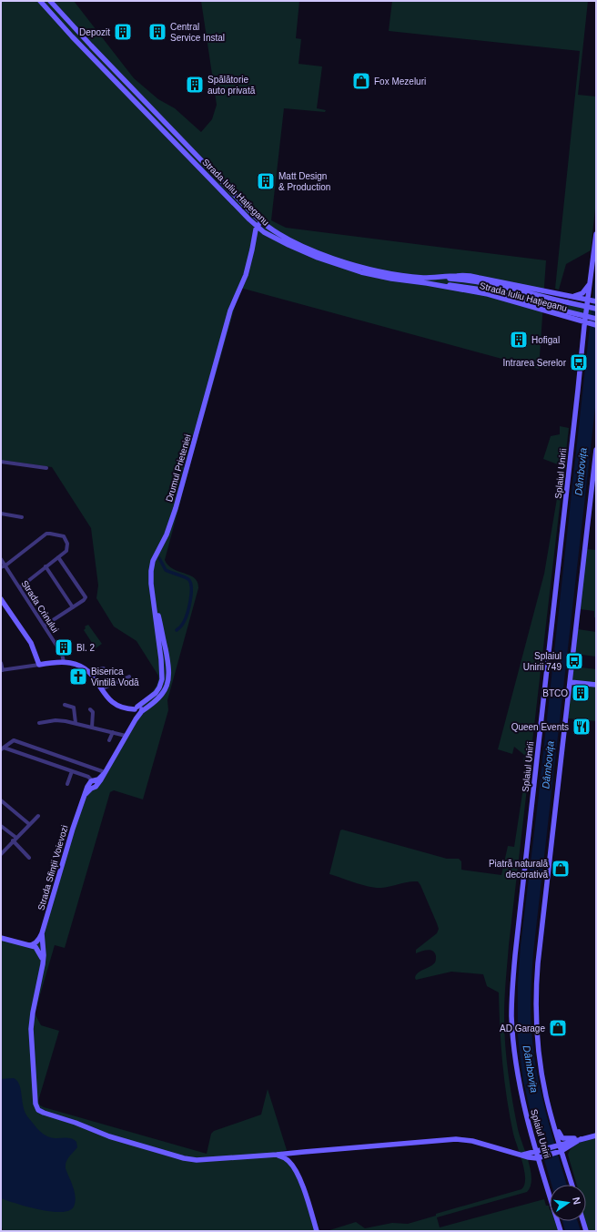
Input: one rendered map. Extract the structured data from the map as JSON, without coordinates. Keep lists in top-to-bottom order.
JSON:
{
  "streets": {
    "main road": [
      "Strada Iuliu Hațieganu",
      "Drumul Prieteniei",
      "Splaiul Unirii",
      "Strada Sfinții Voievozi"
    ],
    "street": ["Strada Crinului"]
  },
  "crossings": [
    ["Strada Iuliu Hațieganu", "Drumul Prieteniei"],
    ["Strada Iuliu Hațieganu", "Splaiul Unirii"],
    ["Drumul Prieteniei", "Strada Sfinții Voievozi"]
  ],
  "water": ["Dâmbovița"],
  "places": {
    "building": [
      "Depozit",
      "Central Service Instal",
      "Spălătorie auto privată",
      "Matt Design & Production",
      "Hofigal",
      "Bl. 2",
      "BTCO"
    ],
    "shop": ["Fox Mezeluri", "Piatră naturală decorativă", "AD Garage"],
    "bus stop": ["Intrarea Serelor", "Splaiul Unirii 749"],
    "church": ["Biserica Vintilă Vodă"],
    "restaurant": ["Queen Events"]
  },
  "north": "right"
}
